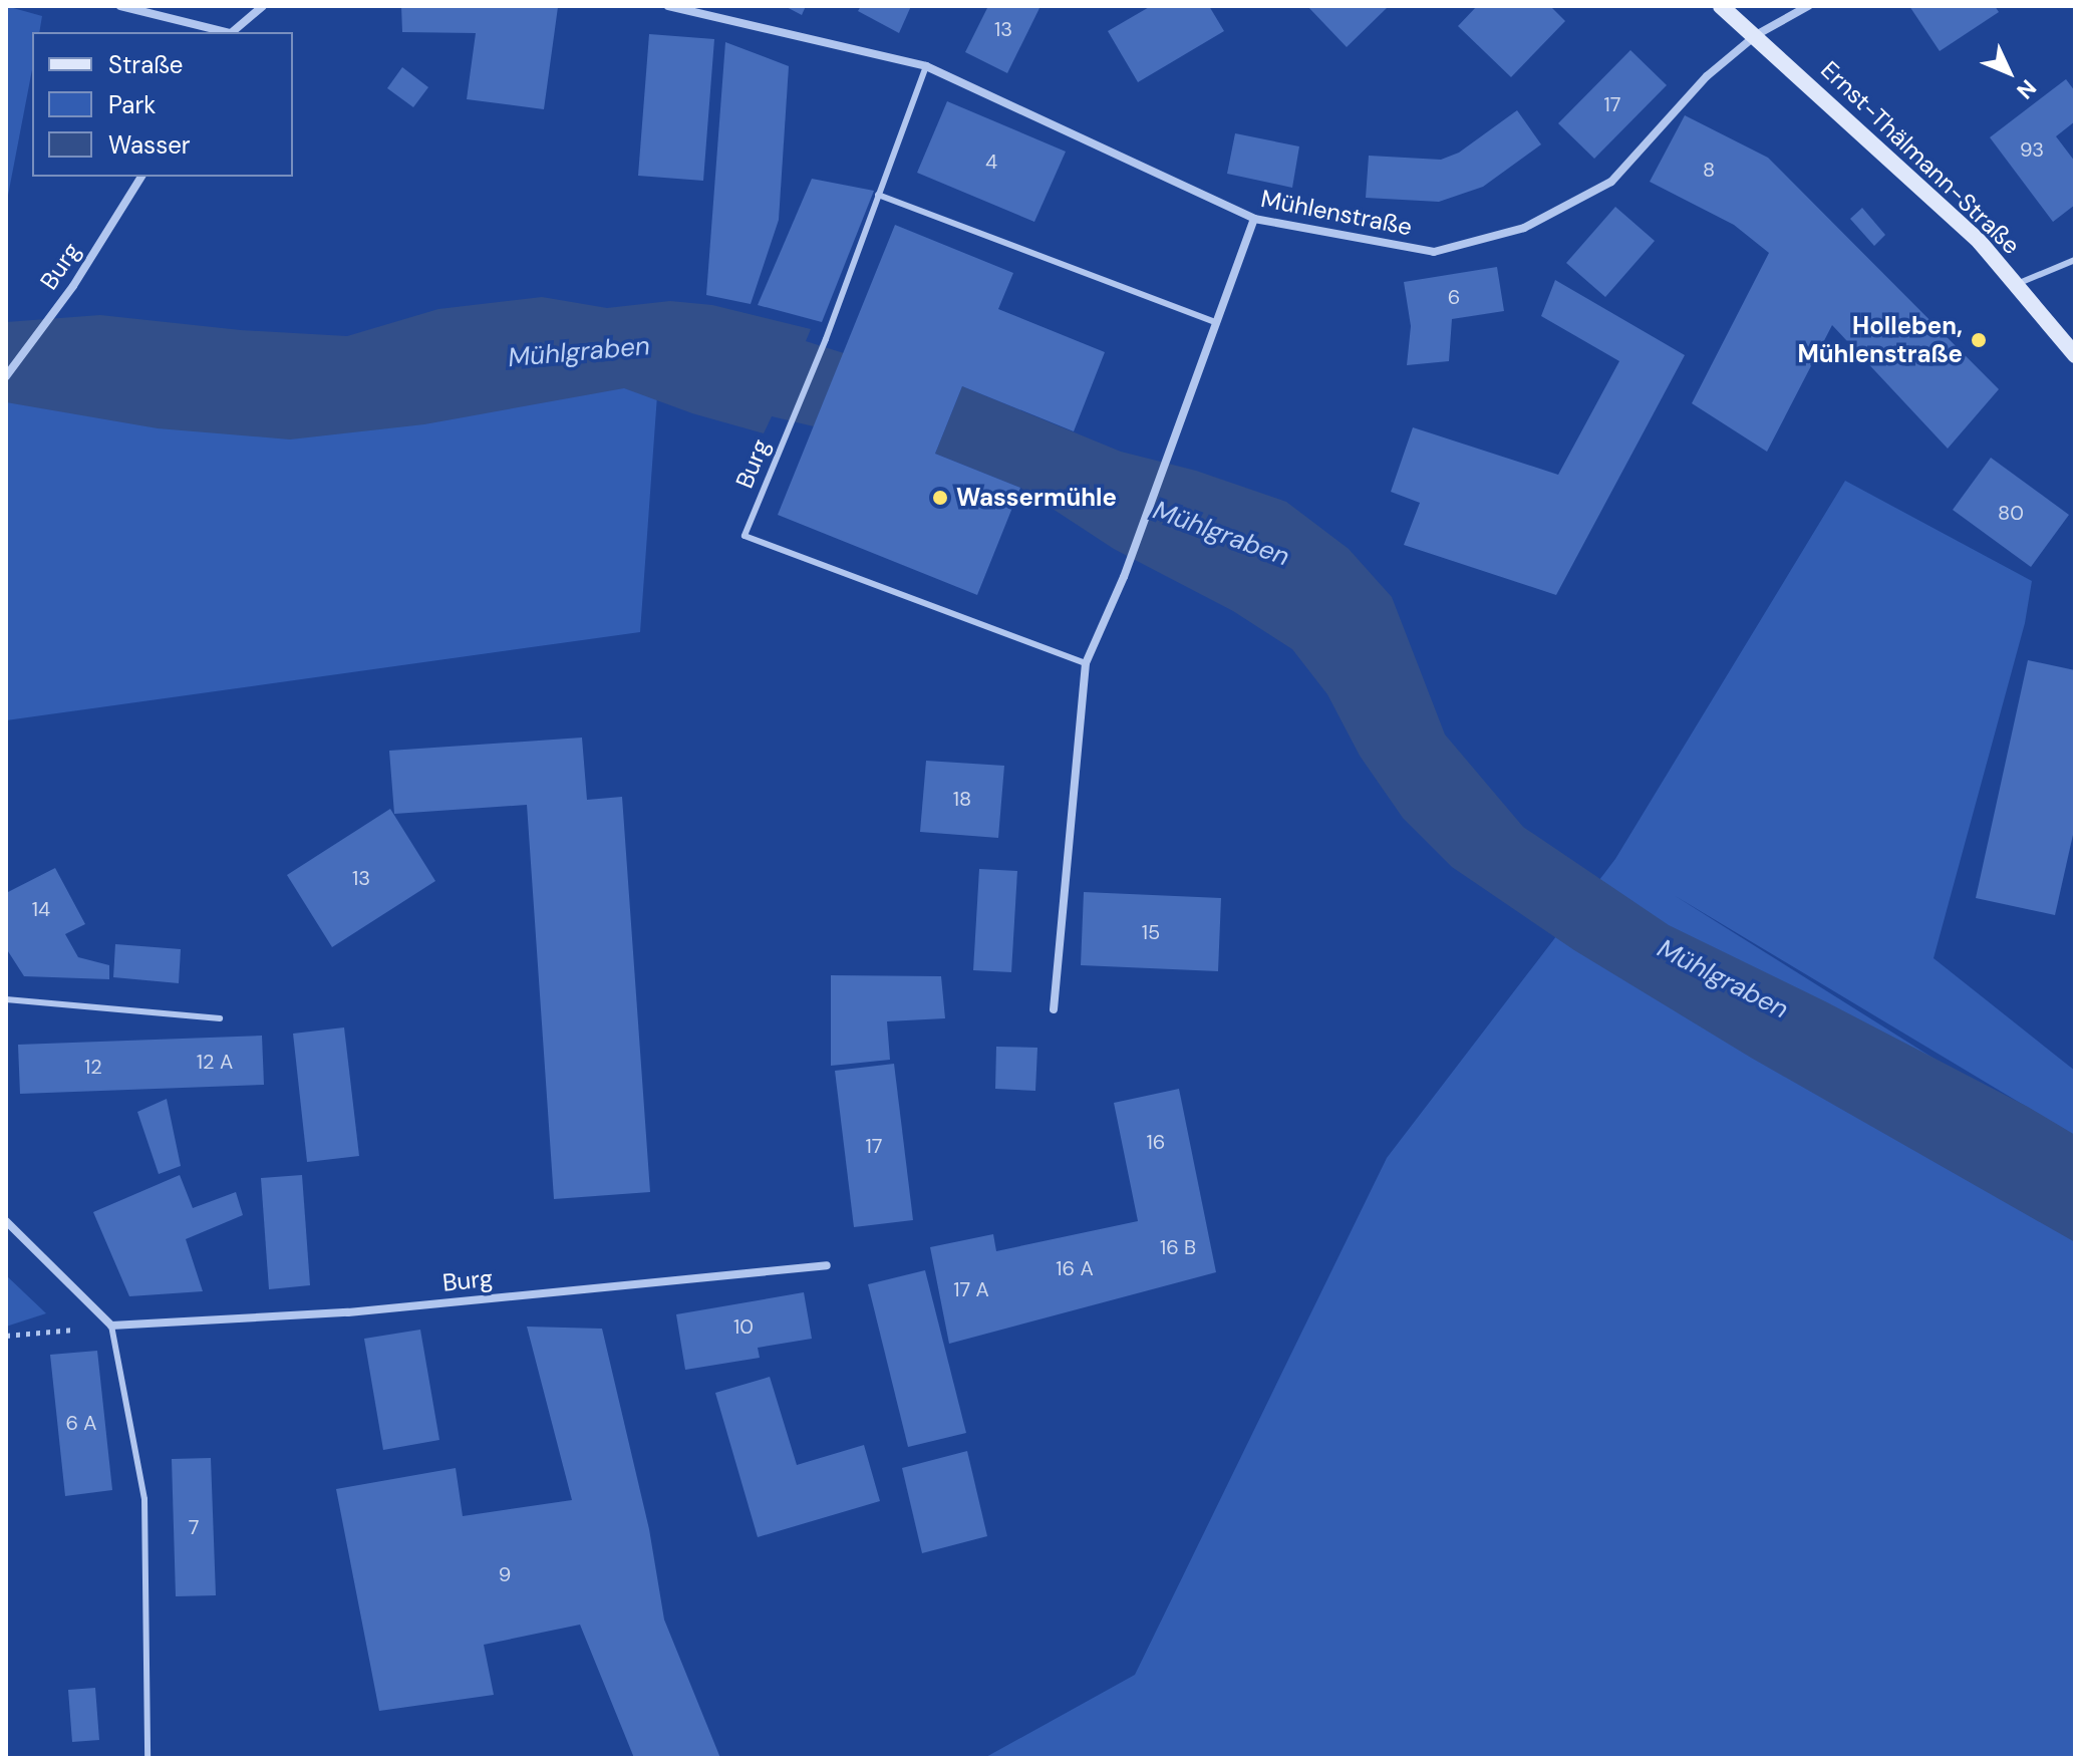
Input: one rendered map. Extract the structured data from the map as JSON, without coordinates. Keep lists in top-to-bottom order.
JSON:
{
  "streets": {
    "main road": ["Ernst-Thälmann-Straße"],
    "street": ["Mühlenstraße", "Burg"]
  },
  "crossings": [
    ["Ernst-Thälmann-Straße", "Mühlenstraße"],
    ["Mühlenstraße", "Burg"]
  ],
  "water": ["Mühlgraben"],
  "places": ["Holleben, Mühlenstraße", "Wassermühle"],
  "house_numbers": [
    "13",
    "17",
    "93",
    "4",
    "8",
    "6",
    "80",
    "18",
    "13",
    "14",
    "15",
    "12 A",
    "12",
    "16",
    "17",
    "16 B",
    "16 A",
    "17 A",
    "10",
    "6 A",
    "7",
    "9"
  ],
  "legend": ["Straße", "Park", "Wasser"],
  "north": "bottom right"
}
